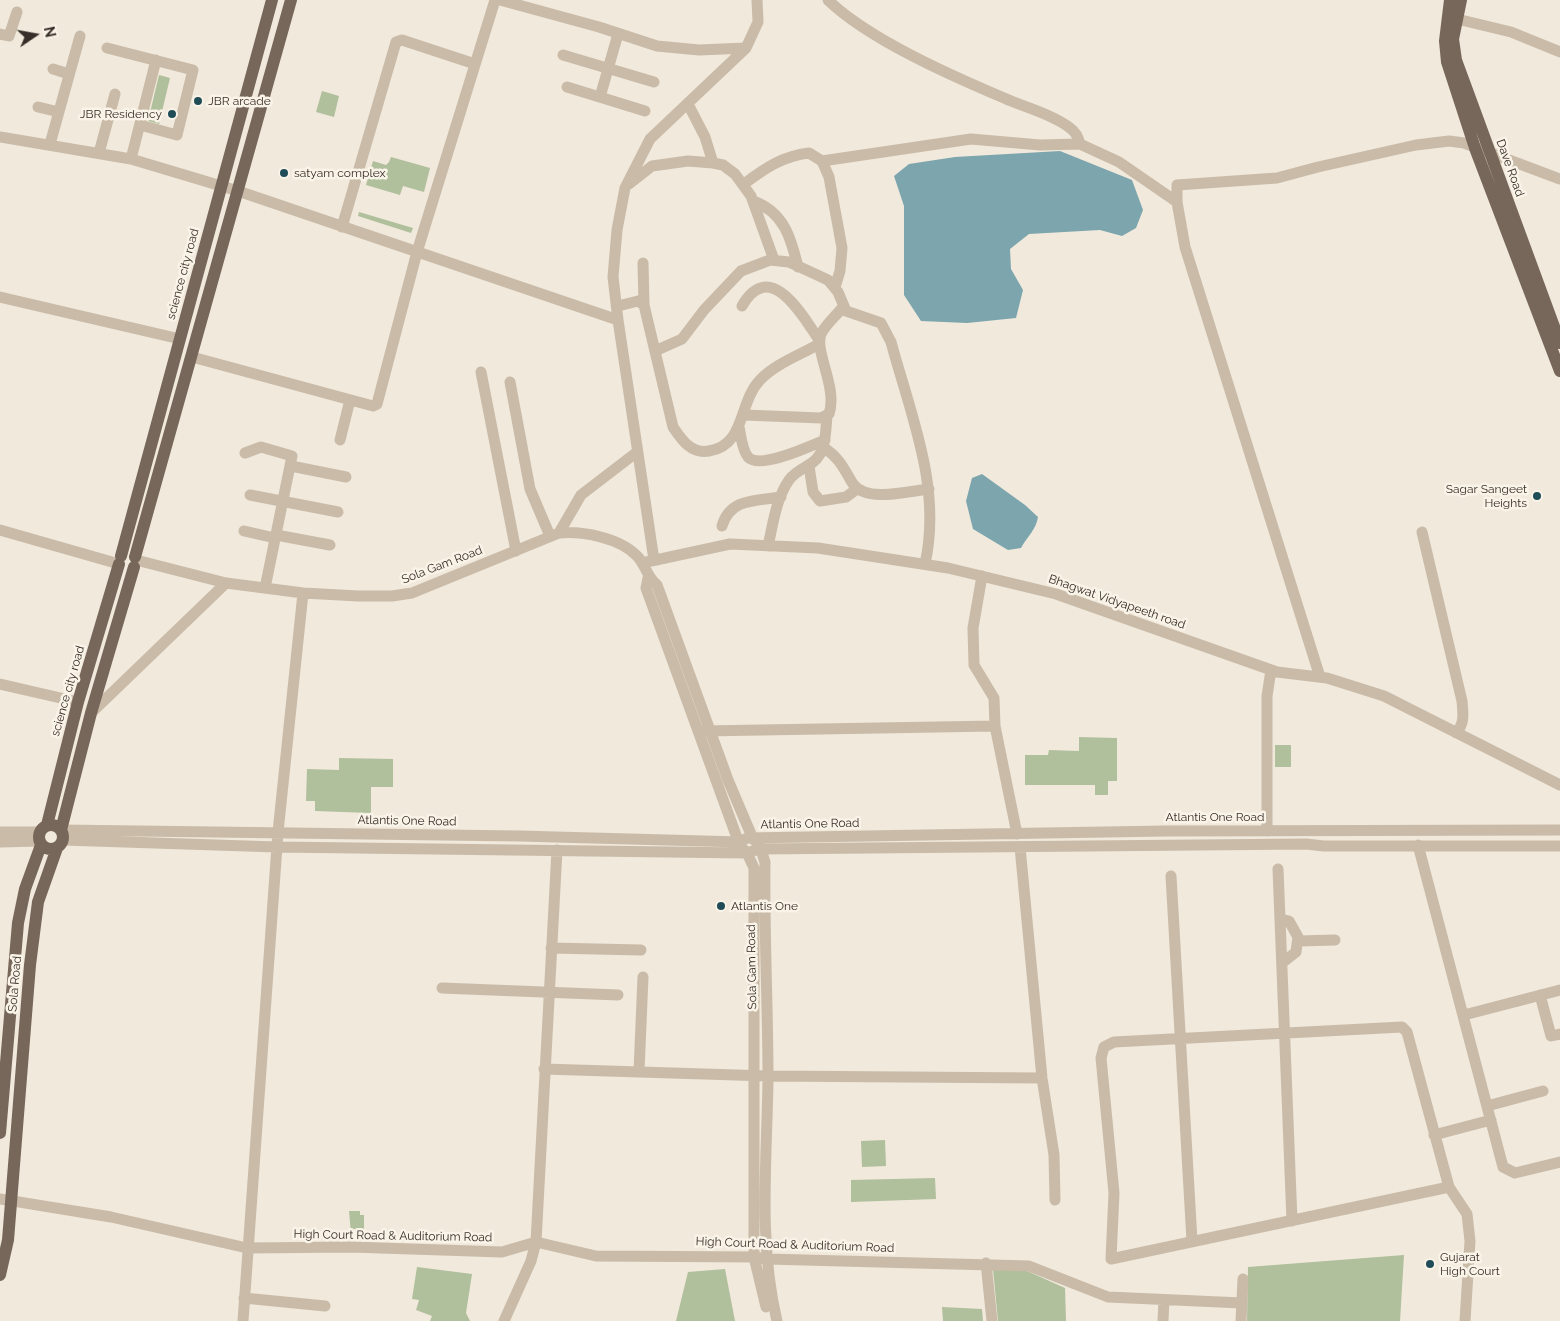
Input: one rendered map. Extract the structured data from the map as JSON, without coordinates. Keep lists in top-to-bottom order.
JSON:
{
  "streets": {
    "main road": ["Dave Road", "science city road", "Sola Road"],
    "street": [
      "Sola Gam Road",
      "Bhagwat Vidyapeeth road",
      "Atlantis One Road",
      "High Court Road & Auditorium Road"
    ]
  },
  "crossings": [
    ["science city road", "Sola Road"],
    ["Sola Gam Road", "Bhagwat Vidyapeeth road"],
    ["Sola Gam Road", "Atlantis One Road"],
    ["Sola Gam Road", "Sola Road"],
    ["Sola Gam Road", "High Court Road & Auditorium Road"],
    ["Atlantis One Road", "Sola Road"],
    ["Sola Road", "High Court Road & Auditorium Road"]
  ],
  "places": [
    "JBR arcade",
    "JBR Residency",
    "satyam complex",
    "Sagar Sangeet Heights",
    "Atlantis One",
    "Gujarat High Court"
  ],
  "north": "right"
}
